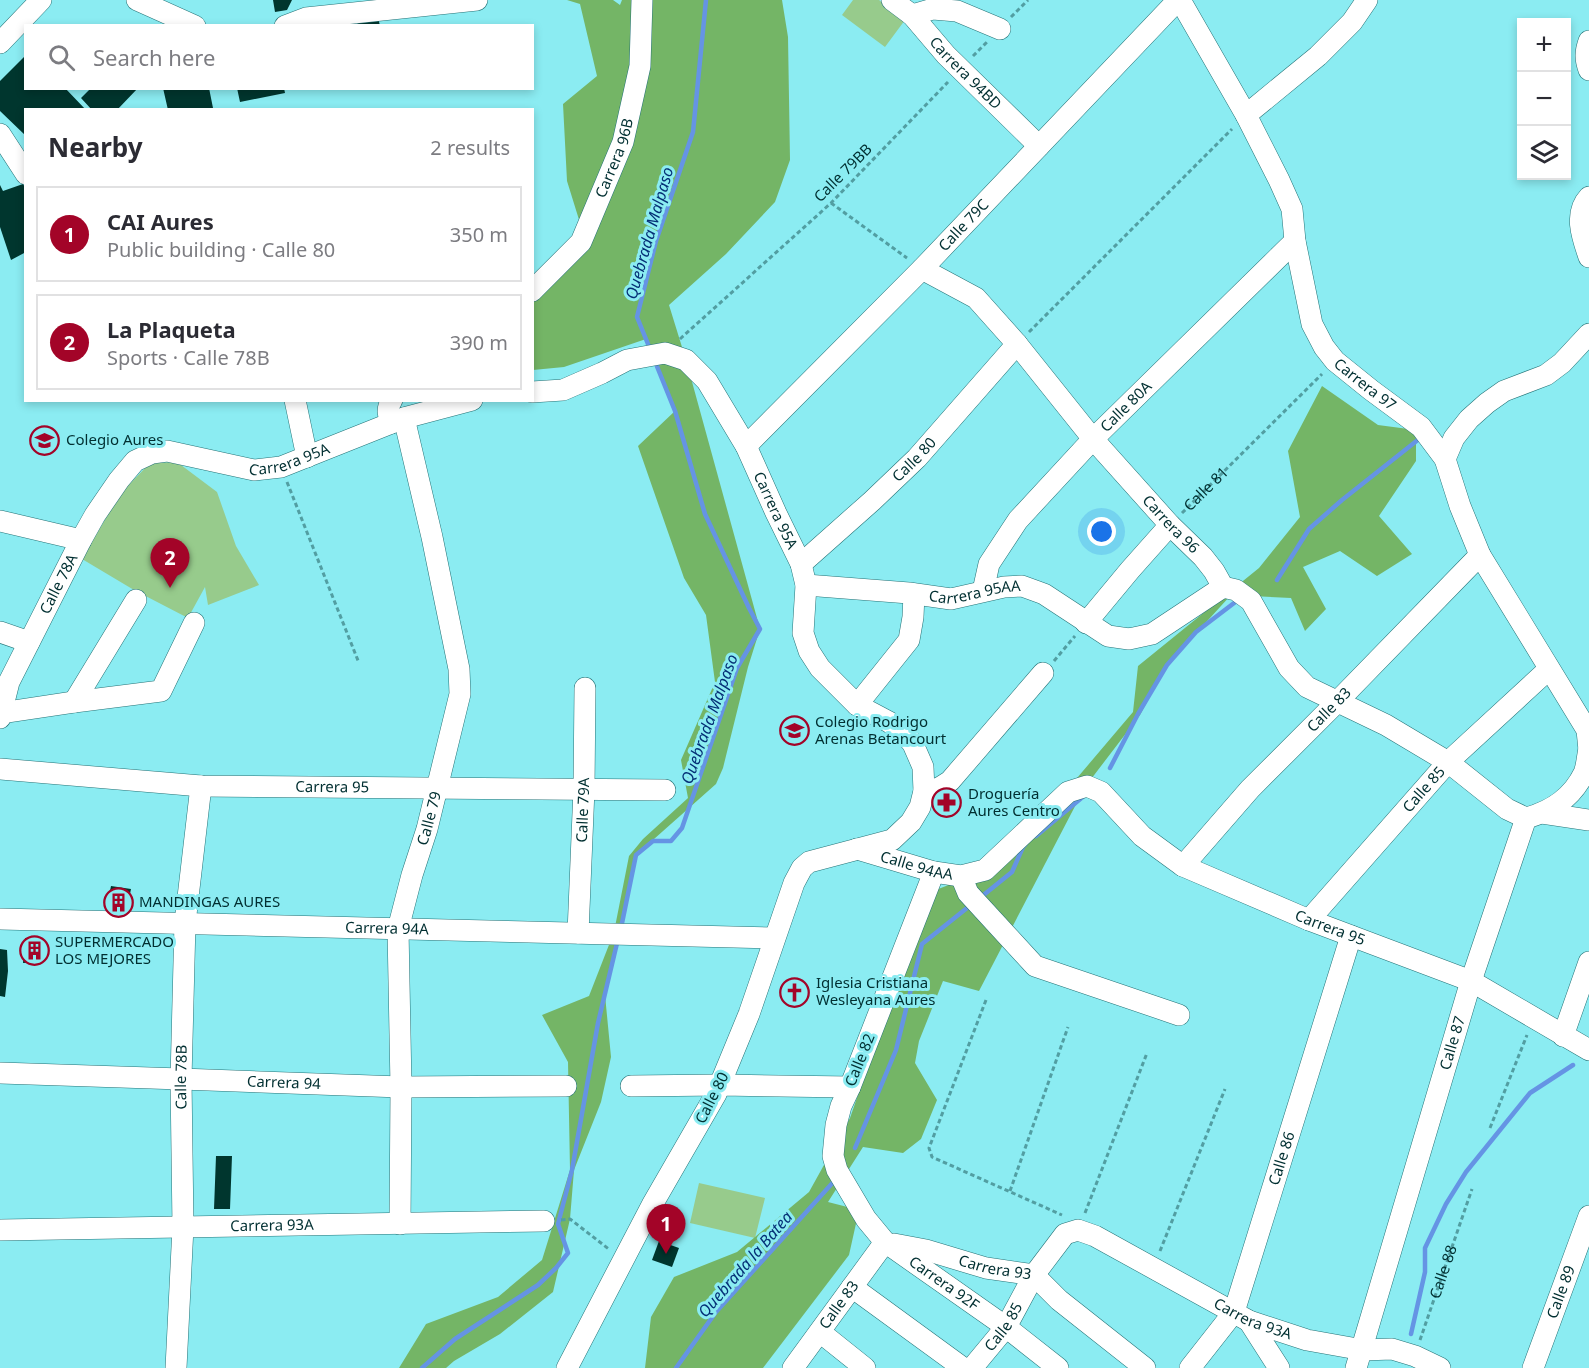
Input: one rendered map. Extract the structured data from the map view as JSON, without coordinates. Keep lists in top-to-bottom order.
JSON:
{
  "streets": {
    "street": [
      "Carrera 94BD",
      "Carrera 96B",
      "Calle 79C",
      "Carrera 97",
      "Calle 80A",
      "Carrera 95A",
      "Calle 80",
      "Carrera 96",
      "Calle 78A",
      "Carrera 95AA",
      "Calle 83",
      "Carrera 95",
      "Calle 85",
      "Calle 79A",
      "Calle 79",
      "Calle 94AA",
      "Carrera 94A",
      "Calle 87",
      "Calle 82",
      "Calle 78B",
      "Carrera 94",
      "Calle 86",
      "Carrera 93A",
      "Carrera 93",
      "Carrera 92F",
      "Calle 89"
    ],
    "path": ["Calle 79BB", "Calle 81", "Calle 88"]
  },
  "crossings": [
    ["Carrera 94BD", "Calle 79BB"],
    ["Carrera 94BD", "Calle 79C"],
    ["Calle 79BB", "Carrera 95A"],
    ["Calle 79C", "Carrera 97"],
    ["Calle 79C", "Carrera 95A"],
    ["Calle 79C", "Carrera 96"],
    ["Carrera 97", "Calle 80A"],
    ["Carrera 97", "Calle 81"],
    ["Carrera 97", "Calle 83"],
    ["Carrera 97", "Calle 85"],
    ["Calle 80A", "Carrera 96"],
    ["Calle 80A", "Carrera 95AA"],
    ["Carrera 95A", "Calle 80"],
    ["Carrera 95A", "Calle 78A"],
    ["Carrera 95A", "Carrera 95AA"],
    ["Carrera 95A", "Calle 79"],
    ["Calle 80", "Carrera 96"],
    ["Calle 80", "Calle 94AA"],
    ["Calle 80", "Carrera 94A"],
    ["Calle 81", "Carrera 96"],
    ["Carrera 96", "Carrera 95AA"],
    ["Calle 83", "Carrera 95"],
    ["Calle 83", "Calle 82"],
    ["Calle 83", "Carrera 93"],
    ["Calle 83", "Carrera 92F"],
    ["Carrera 95", "Calle 85"],
    ["Carrera 95", "Calle 79A"],
    ["Carrera 95", "Calle 79"],
    ["Carrera 95", "Calle 94AA"],
    ["Carrera 95", "Calle 87"],
    ["Carrera 95", "Calle 78B"],
    ["Carrera 95", "Calle 86"],
    ["Calle 85", "Carrera 93A"],
    ["Calle 85", "Carrera 93"],
    ["Calle 85", "Carrera 92F"],
    ["Calle 79A", "Carrera 94A"],
    ["Calle 79", "Carrera 94A"],
    ["Calle 79", "Carrera 94"],
    ["Calle 79", "Carrera 93A"],
    ["Calle 94AA", "Calle 82"],
    ["Carrera 94A", "Calle 78B"],
    ["Calle 87", "Carrera 93A"],
    ["Calle 82", "Carrera 93"],
    ["Calle 82", "Carrera 92F"],
    ["Calle 78B", "Carrera 94"],
    ["Calle 78B", "Carrera 93A"],
    ["Calle 86", "Carrera 93A"],
    ["Carrera 93A", "Calle 88"],
    ["Carrera 93", "Carrera 92F"]
  ],
  "water": ["Quebrada Malpaso", "Quebrada la Batea"],
  "places": {
    "school or university": ["Colegio Aures", "Colegio Rodrigo Arenas Betancourt"],
    "pharmacy": ["Droguería Aures Centro"],
    "building": ["MANDINGAS AURES", "SUPERMERCADO LOS MEJORES"],
    "church": ["Iglesia Cristiana Wesleyana Aures"]
  },
  "page": {
    "map_buttons": ["+", "−"],
    "search": "Search here",
    "heading": ["Nearby", "2 results"],
    "list": [
      {
        "mark": "1",
        "name": "CAI Aures",
        "note": "Public building · Calle 80",
        "value": "350 m"
      },
      {
        "mark": "2",
        "name": "La Plaqueta",
        "note": "Sports · Calle 78B",
        "value": "390 m"
      }
    ],
    "pins": ["2", "1"]
  }
}
